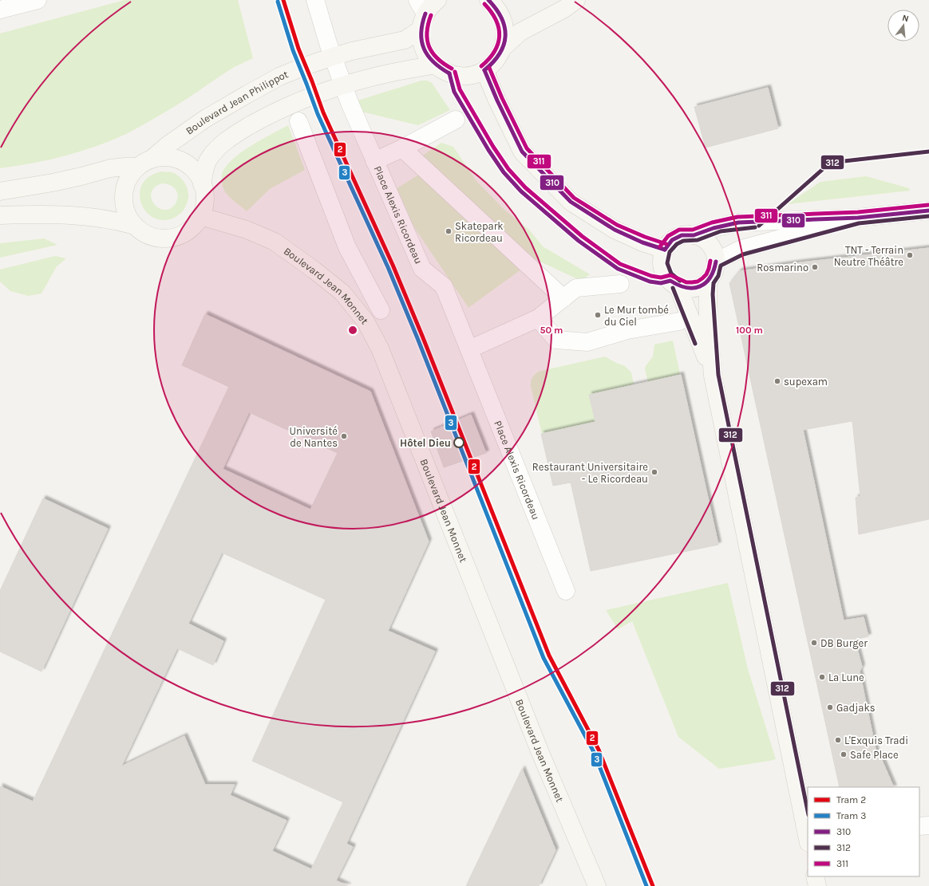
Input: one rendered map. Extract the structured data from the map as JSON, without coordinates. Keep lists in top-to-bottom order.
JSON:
{
  "streets": {
    "main road": ["Boulevard Jean Philippot", "Boulevard Jean Monnet"],
    "street": ["Place Alexis Ricordeau"]
  },
  "crossings": [
    ["Boulevard Jean Philippot", "Place Alexis Ricordeau"],
    ["Boulevard Jean Philippot", "Boulevard Jean Monnet"]
  ],
  "places": [
    "Skatepark Ricordeau",
    "TNT - Terrain Neutre Théâtre",
    "Rosmarino",
    "Le Mur tombé du Ciel",
    "supexam",
    "Université de Nantes",
    "Hôtel Dieu",
    "Restaurant Universitaire - Le Ricordeau",
    "DB Burger",
    "La Lune",
    "Gadjaks",
    "L'Exquis Tradi",
    "Safe Place"
  ],
  "lines": [
    "tram line 2",
    "transit line 310",
    "tram line 3",
    "transit line 311",
    "transit line 312"
  ],
  "legend": [
    "Tram 2",
    "Tram 3",
    "310",
    "312",
    "311"
  ],
  "north": "top",
  "rings": ["50 m", "100 m"]
}
